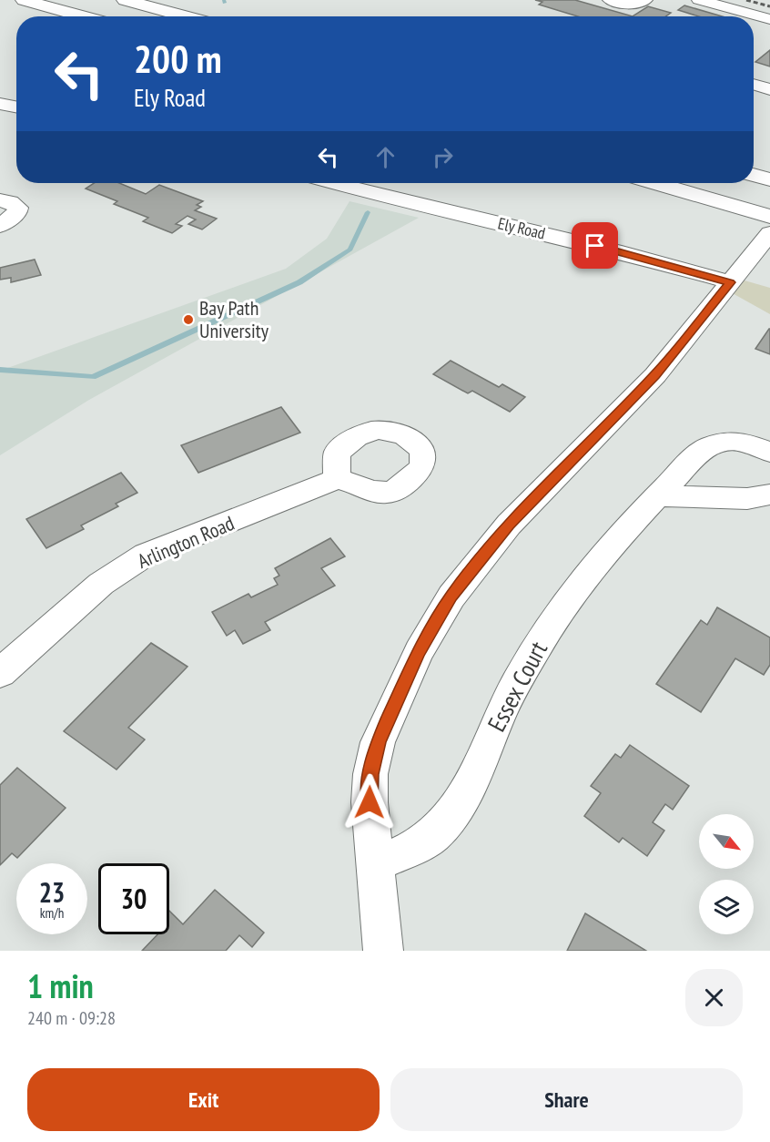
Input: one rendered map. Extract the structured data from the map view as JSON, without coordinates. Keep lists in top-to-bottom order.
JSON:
{
  "streets": {
    "street": ["Ely Road", "Arlington Road", "Essex Court"]
  },
  "places": ["Bay Path University"],
  "north": "bottom right",
  "page": {
    "turn": ["200 m", "Ely Road"],
    "speed": "23 km/h",
    "limit": "30",
    "heading": ["1 min", "240 m · 09:28"],
    "buttons": ["Exit", "Share"]
  }
}
